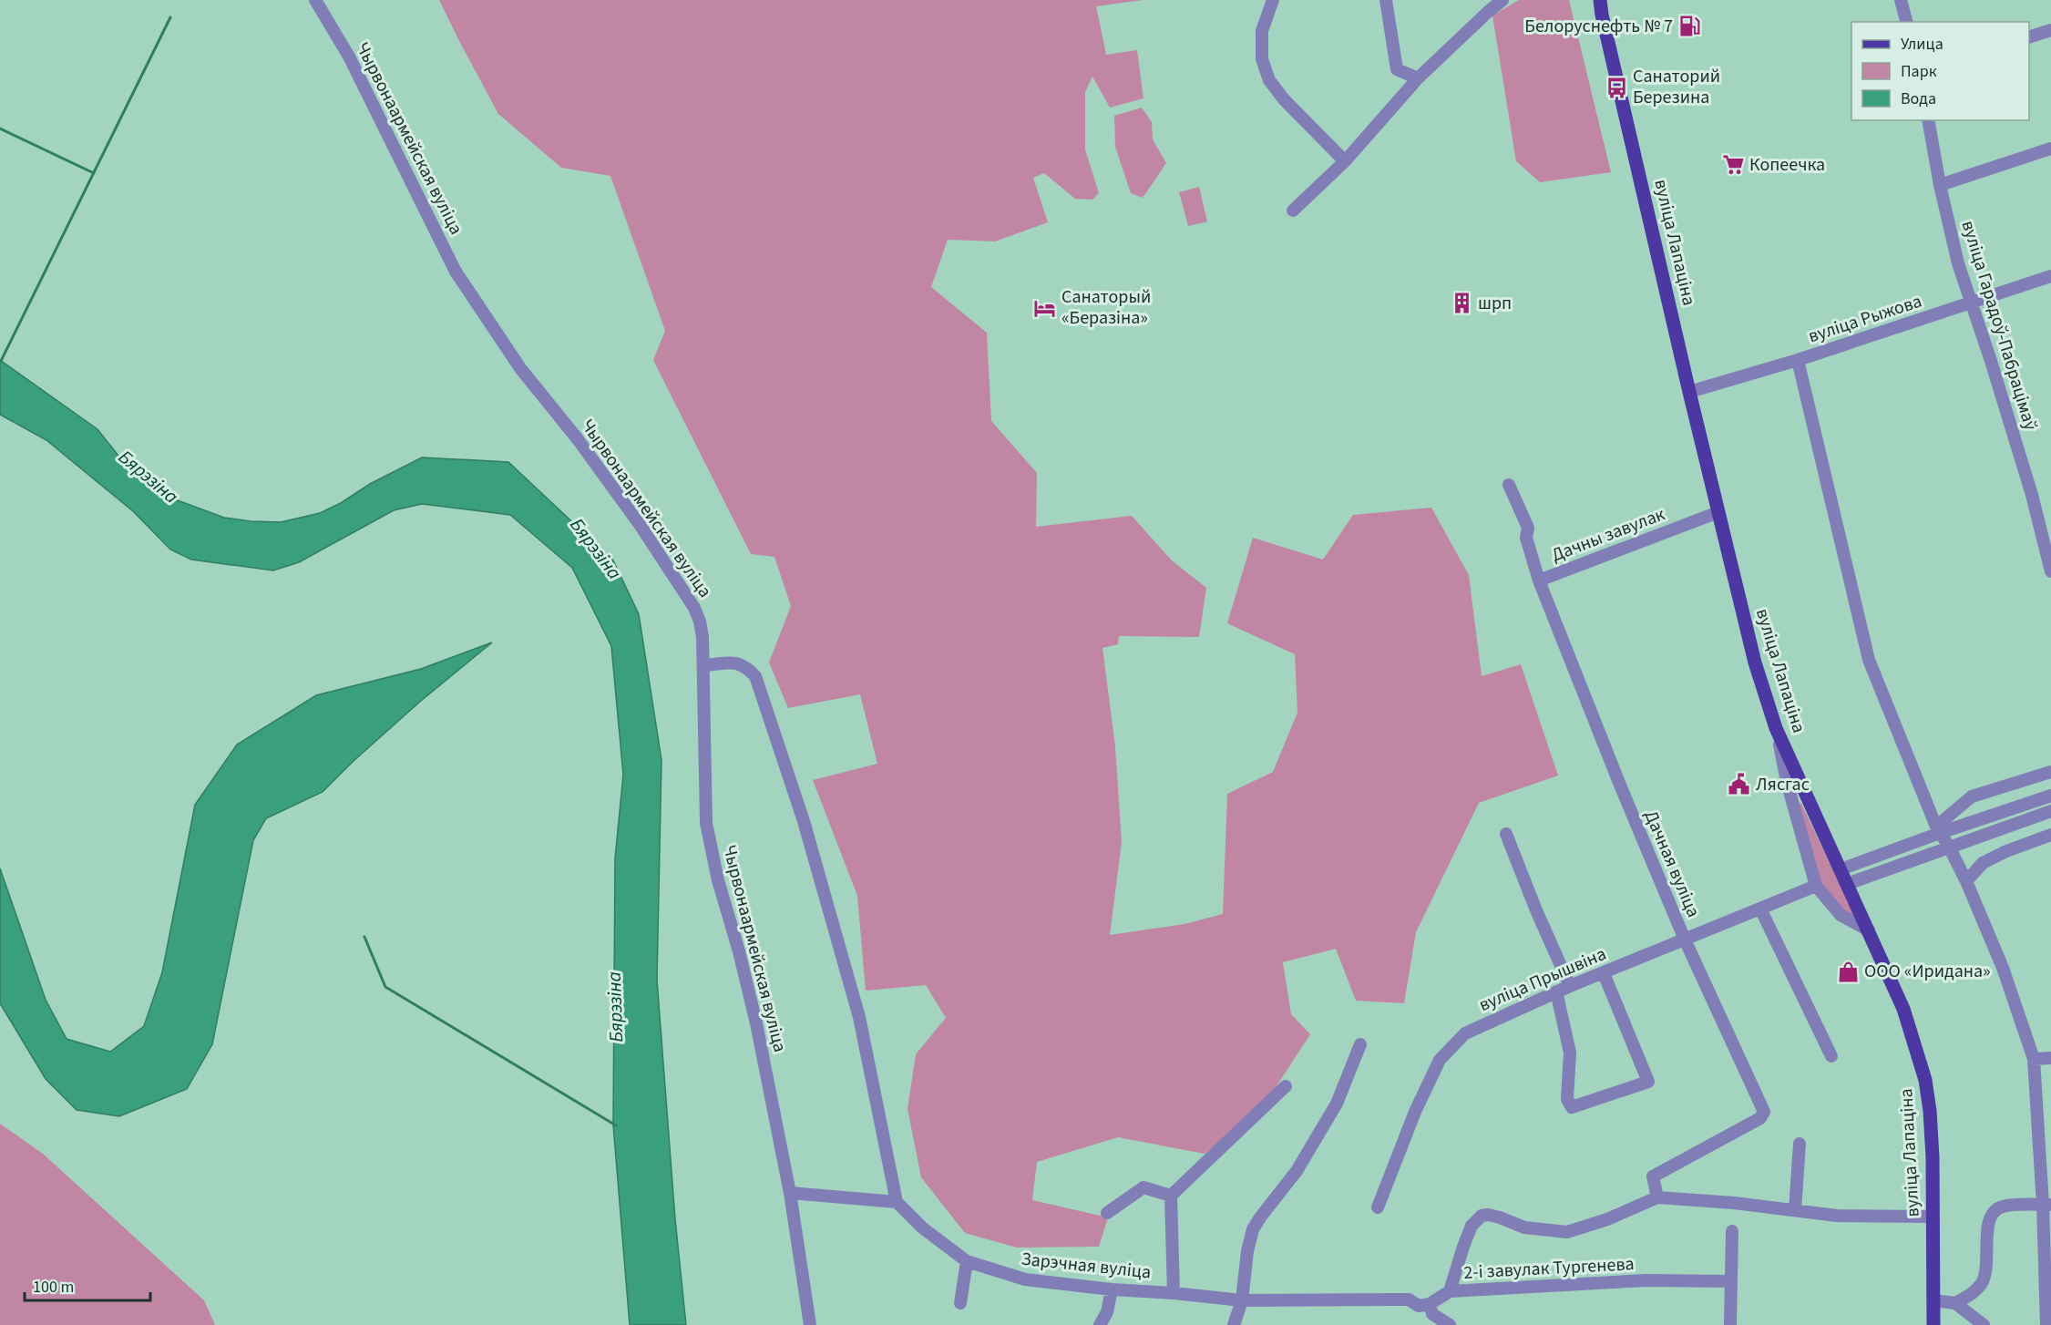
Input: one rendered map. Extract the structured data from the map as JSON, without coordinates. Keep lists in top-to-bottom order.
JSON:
{
  "streets": {
    "main road": ["вуліца Лапаціна"],
    "street": [
      "Чырвонаармейская вуліца",
      "вуліца Рыжова",
      "вуліца Гарадоў-Пабрацімаў",
      "Дачны завулак",
      "Дачная вуліца",
      "вуліца Прышвіна",
      "Зарэчная вуліца",
      "2-і завулак Тургенева"
    ]
  },
  "crossings": [
    ["вуліца Лапаціна", "вуліца Рыжова"],
    ["вуліца Лапаціна", "Дачны завулак"],
    ["вуліца Рыжова", "вуліца Гарадоў-Пабрацімаў"],
    ["Дачны завулак", "Дачная вуліца"],
    ["Дачная вуліца", "вуліца Прышвіна"]
  ],
  "water": ["Бярэзіна"],
  "places": {
    "fuel station": ["Белоруснефть № 7"],
    "bus stop": ["Санаторий Березина"],
    "supermarket": ["Копеечка"],
    "building": ["шрп"],
    "hotel": ["Санаторый «Беразіна»"],
    "public building": ["Лясгас"],
    "shop": ["ООО «Иридана»"]
  },
  "legend": ["Улица", "Парк", "Вода"],
  "scale_bar": "100 m"
}
